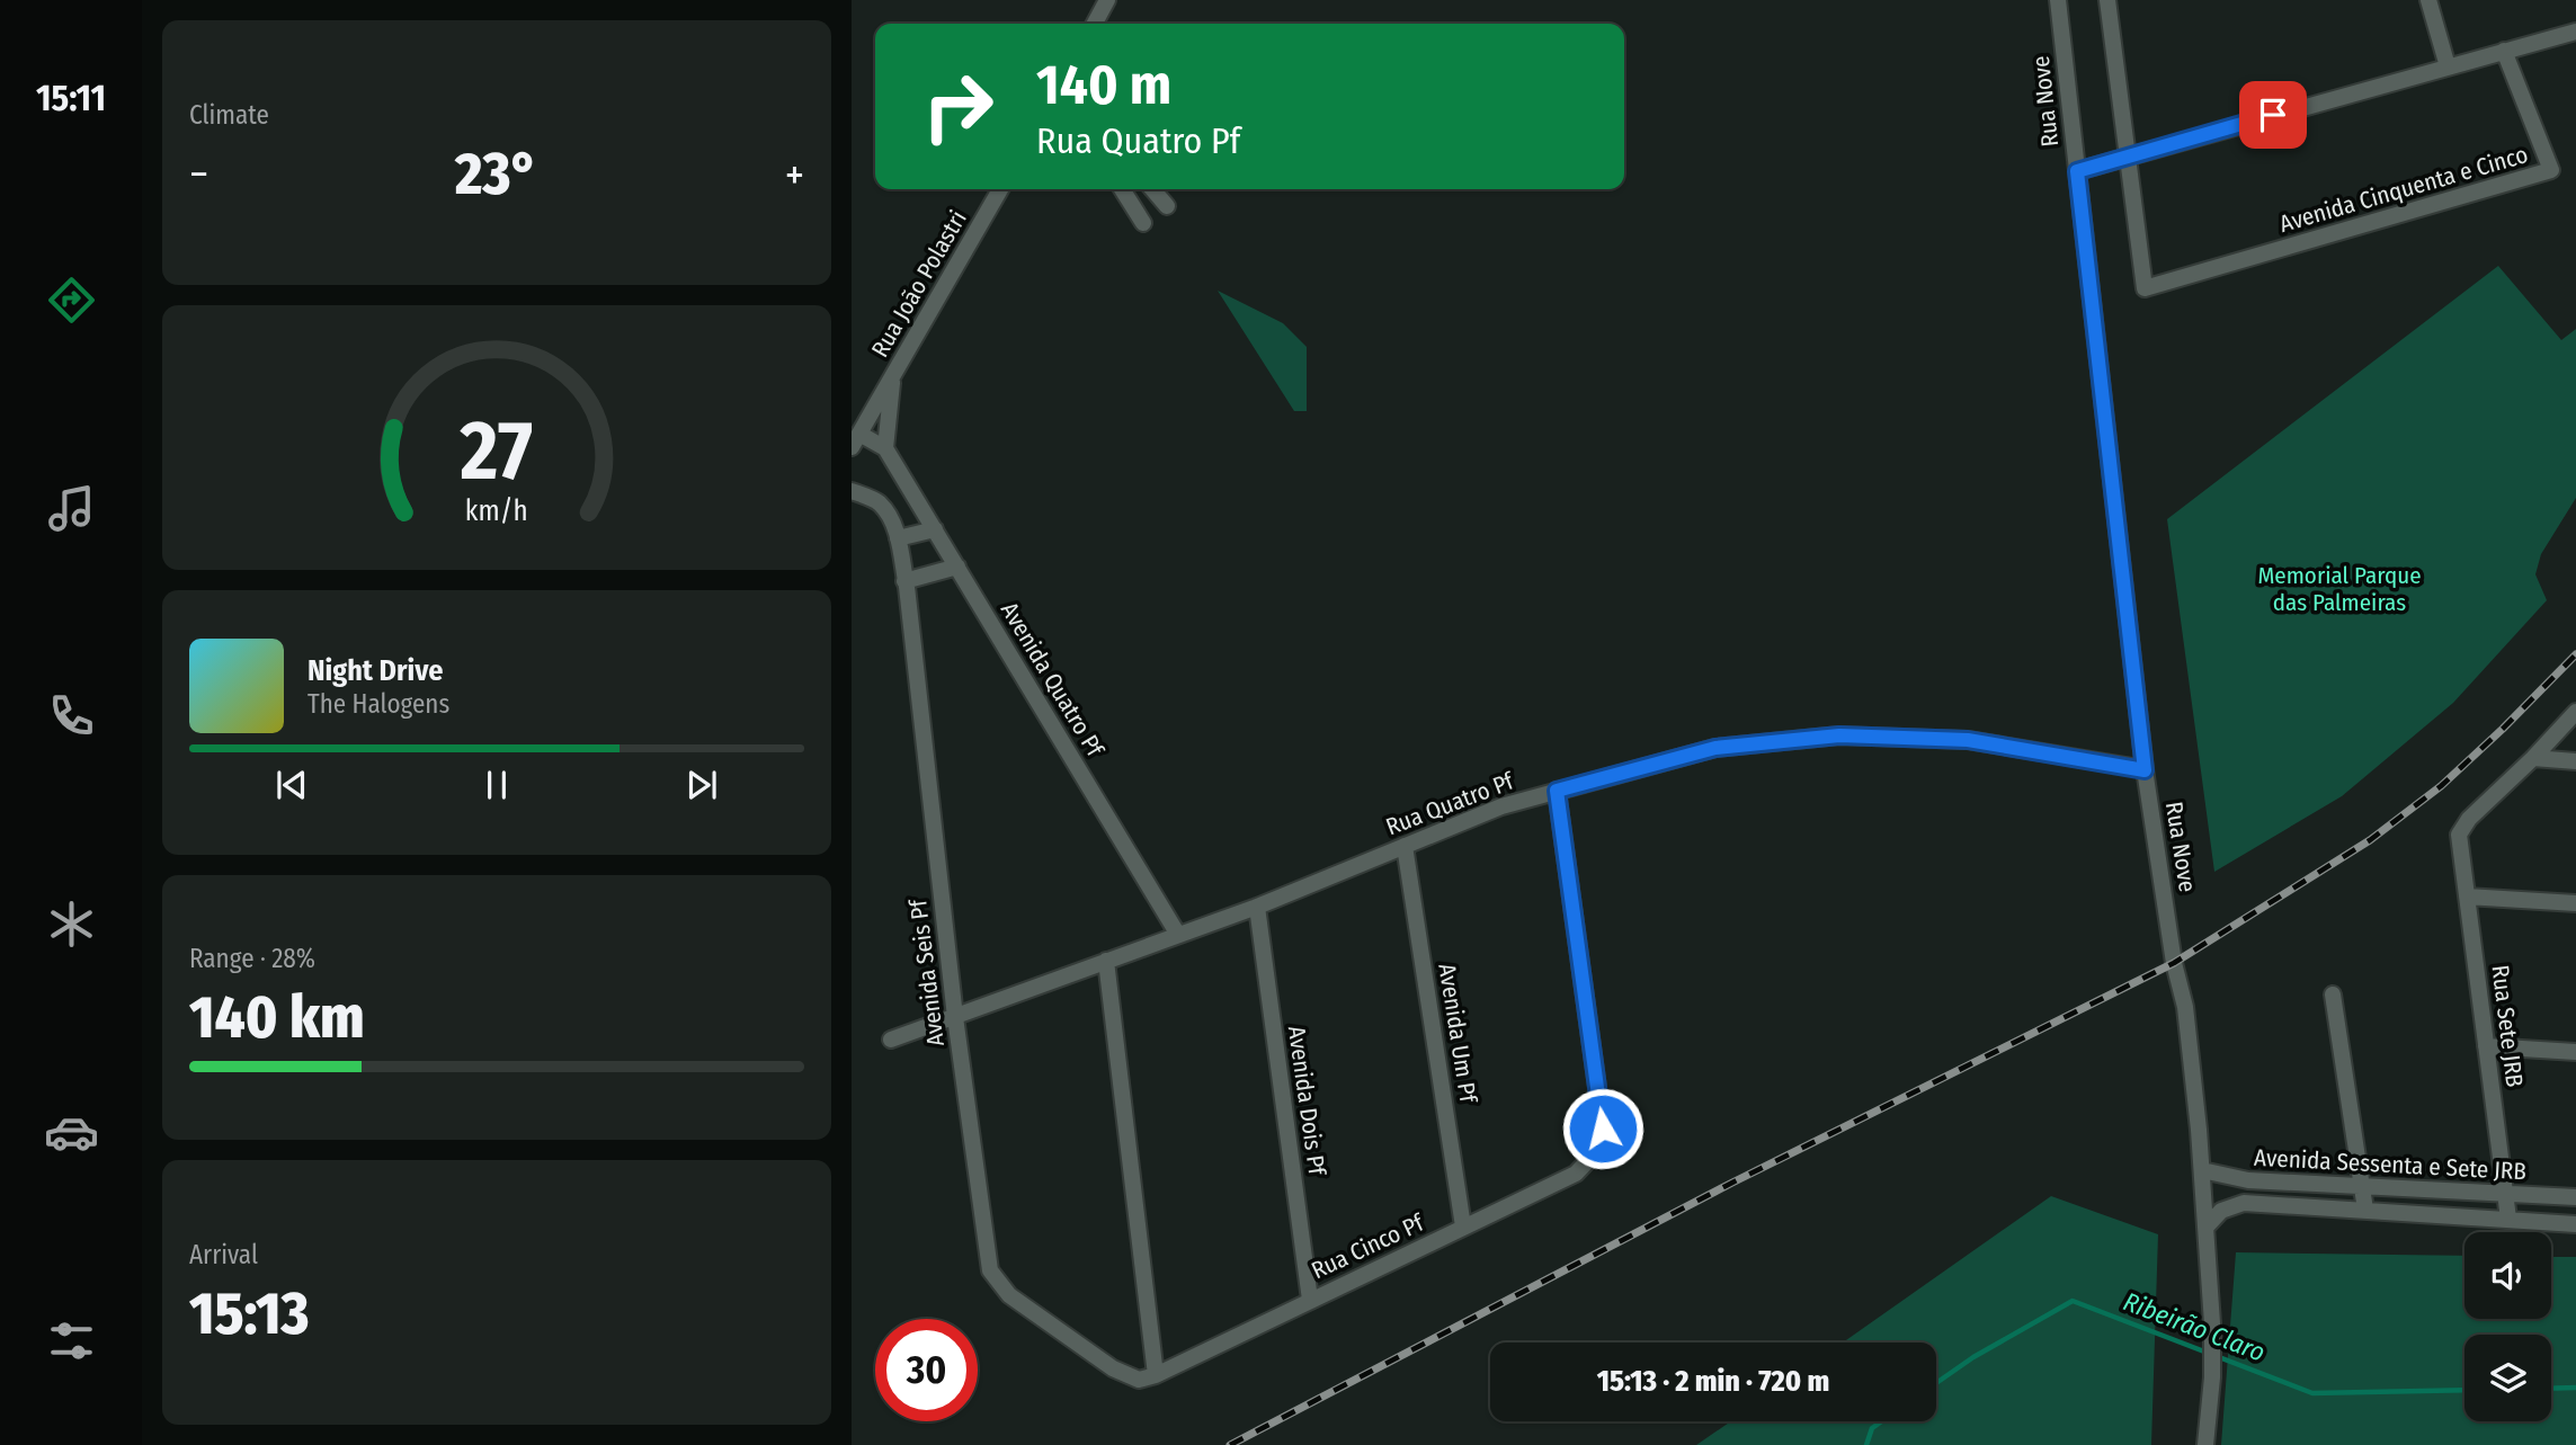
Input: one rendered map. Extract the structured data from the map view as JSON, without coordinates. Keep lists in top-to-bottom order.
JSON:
{
  "streets": {
    "street": [
      "Rua Nove",
      "Avenida Cinquenta e Cinco",
      "Rua João Polastri",
      "Avenida Quatro Pf",
      "Rua Quatro Pf",
      "Avenida Seis Pf",
      "Rua Sete JRB",
      "Avenida Um Pf",
      "Avenida Dois Pf",
      "Avenida Sessenta e Sete JRB",
      "Rua Cinco Pf"
    ]
  },
  "crossings": [
    ["Rua Nove", "Rua Quatro Pf"],
    ["Rua Nove", "Avenida Sessenta e Sete JRB"],
    ["Rua João Polastri", "Avenida Quatro Pf"],
    ["Avenida Quatro Pf", "Rua Quatro Pf"],
    ["Rua Quatro Pf", "Avenida Seis Pf"],
    ["Rua Quatro Pf", "Avenida Um Pf"],
    ["Rua Quatro Pf", "Avenida Dois Pf"],
    ["Rua Quatro Pf", "Rua Cinco Pf"],
    ["Avenida Seis Pf", "Rua Cinco Pf"],
    ["Rua Sete JRB", "Avenida Sessenta e Sete JRB"],
    ["Avenida Um Pf", "Rua Cinco Pf"],
    ["Avenida Dois Pf", "Rua Cinco Pf"]
  ],
  "water": ["Ribeirão Claro"],
  "parks": ["Memorial Parque das Palmeiras"],
  "page": {
    "tabs": "15:11",
    "tile": [
      "Climate",
      ["Range · 28%", "140 km"],
      ["Arrival", "15:13"]
    ],
    "turn": ["140 m", "Rua Quatro Pf"],
    "heat": ["−", "23°", "+"],
    "song": ["Night Drive", "The Halogens"],
    "limit": "30",
    "trip": "15:13 · 2 min · 720 m",
    "gauge": ["27", "km/h"]
  }
}
